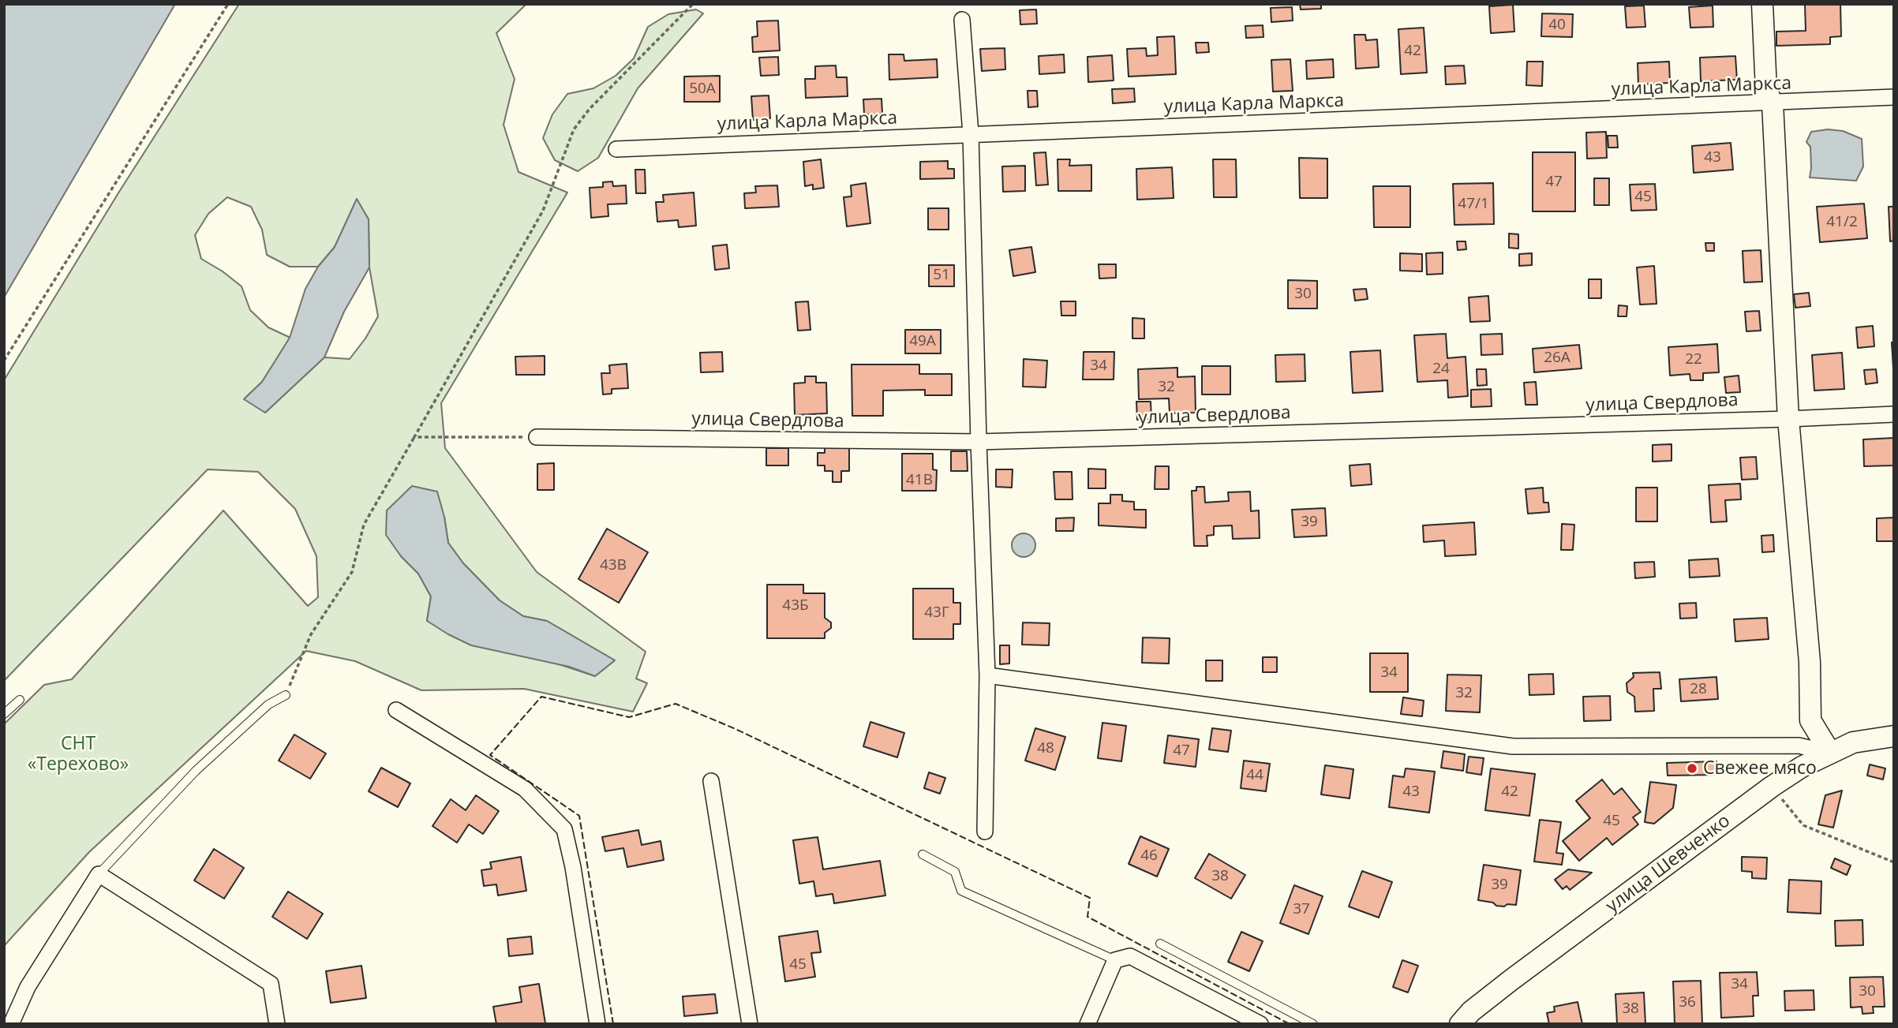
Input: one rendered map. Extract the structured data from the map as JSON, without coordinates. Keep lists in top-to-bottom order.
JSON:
{
  "streets": {
    "street": ["улица Карла Маркса", "улица Свердлова", "улица Шевченко"]
  },
  "parks": ["СНТ «Терехово»"],
  "places": ["Свежее мясо"],
  "house_numbers": [
    "40",
    "42",
    "50А",
    "43",
    "47",
    "45",
    "47/1",
    "41/2",
    "51",
    "30",
    "49А",
    "26А",
    "22",
    "34",
    "24",
    "32",
    "41В",
    "39",
    "43В",
    "43Б",
    "43Г",
    "34",
    "28",
    "32",
    "48",
    "47",
    "44",
    "43",
    "42",
    "45",
    "46",
    "38",
    "39",
    "37",
    "45",
    "34",
    "30",
    "36",
    "38"
  ]
}
